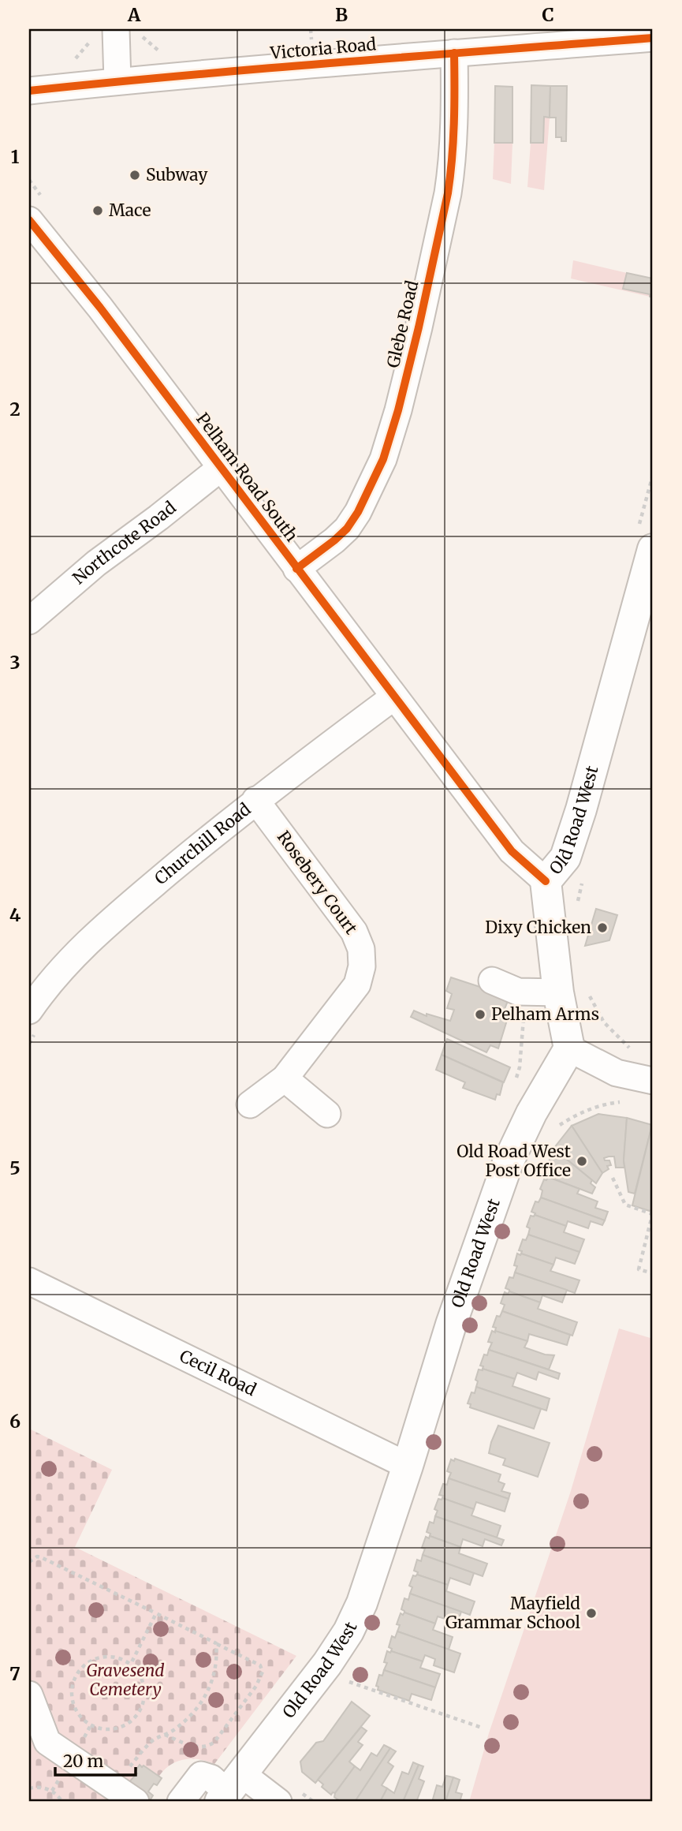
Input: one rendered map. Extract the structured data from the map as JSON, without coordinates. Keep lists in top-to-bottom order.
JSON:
{
  "streets": {
    "main road": ["Old Road West"],
    "street": [
      "Victoria Road",
      "Glebe Road",
      "Pelham Road South",
      "Northcote Road",
      "Churchill Road",
      "Rosebery Court",
      "Cecil Road"
    ]
  },
  "crossings": [
    ["Victoria Road", "Glebe Road"],
    ["Glebe Road", "Pelham Road South"],
    ["Pelham Road South", "Northcote Road"],
    ["Pelham Road South", "Old Road West"],
    ["Pelham Road South", "Churchill Road"],
    ["Old Road West", "Cecil Road"],
    ["Churchill Road", "Rosebery Court"]
  ],
  "parks": ["Gravesend Cemetery"],
  "places": [
    "Subway",
    "Mace",
    "Dixy Chicken",
    "Pelham Arms",
    "Old Road West Post Office",
    "Mayfield Grammar School"
  ],
  "scale_bar": "20 m",
  "grid": {
    "columns": ["A", "B", "C"],
    "rows": [
      "1",
      "2",
      "3",
      "4",
      "5",
      "6",
      "7"
    ]
  }
}
